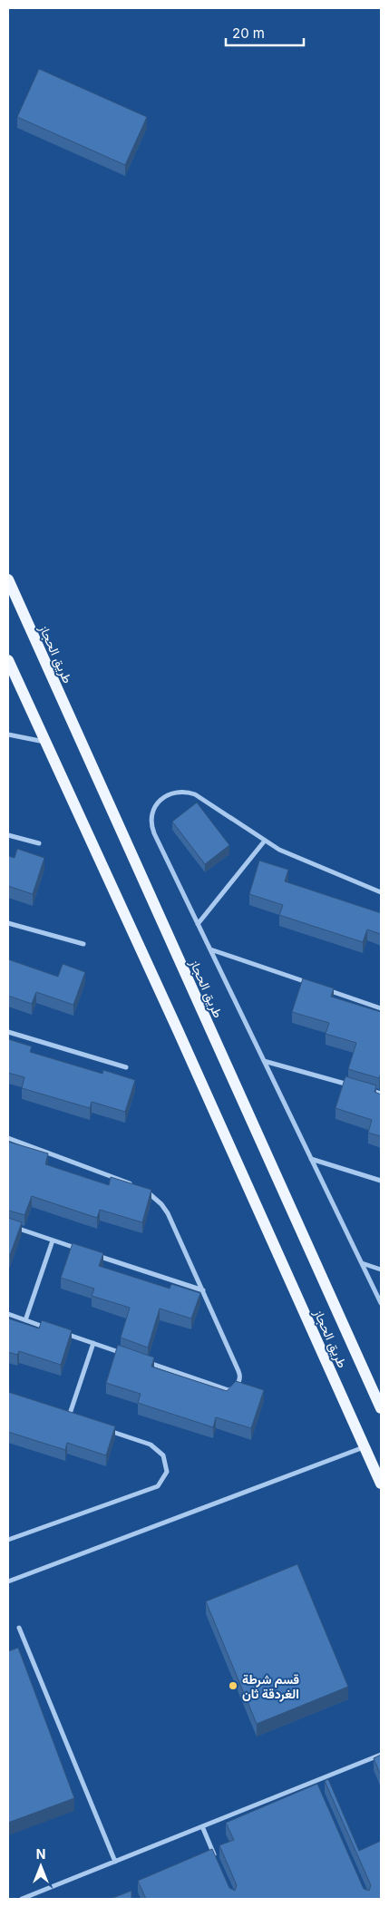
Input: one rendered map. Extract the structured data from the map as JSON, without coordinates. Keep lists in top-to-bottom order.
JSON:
{
  "streets": {
    "main road": ["طريق الحجاز"]
  },
  "places": ["قسم شرطة الغردقة ثان"],
  "scale_bar": "20 m",
  "north": "top"
}
